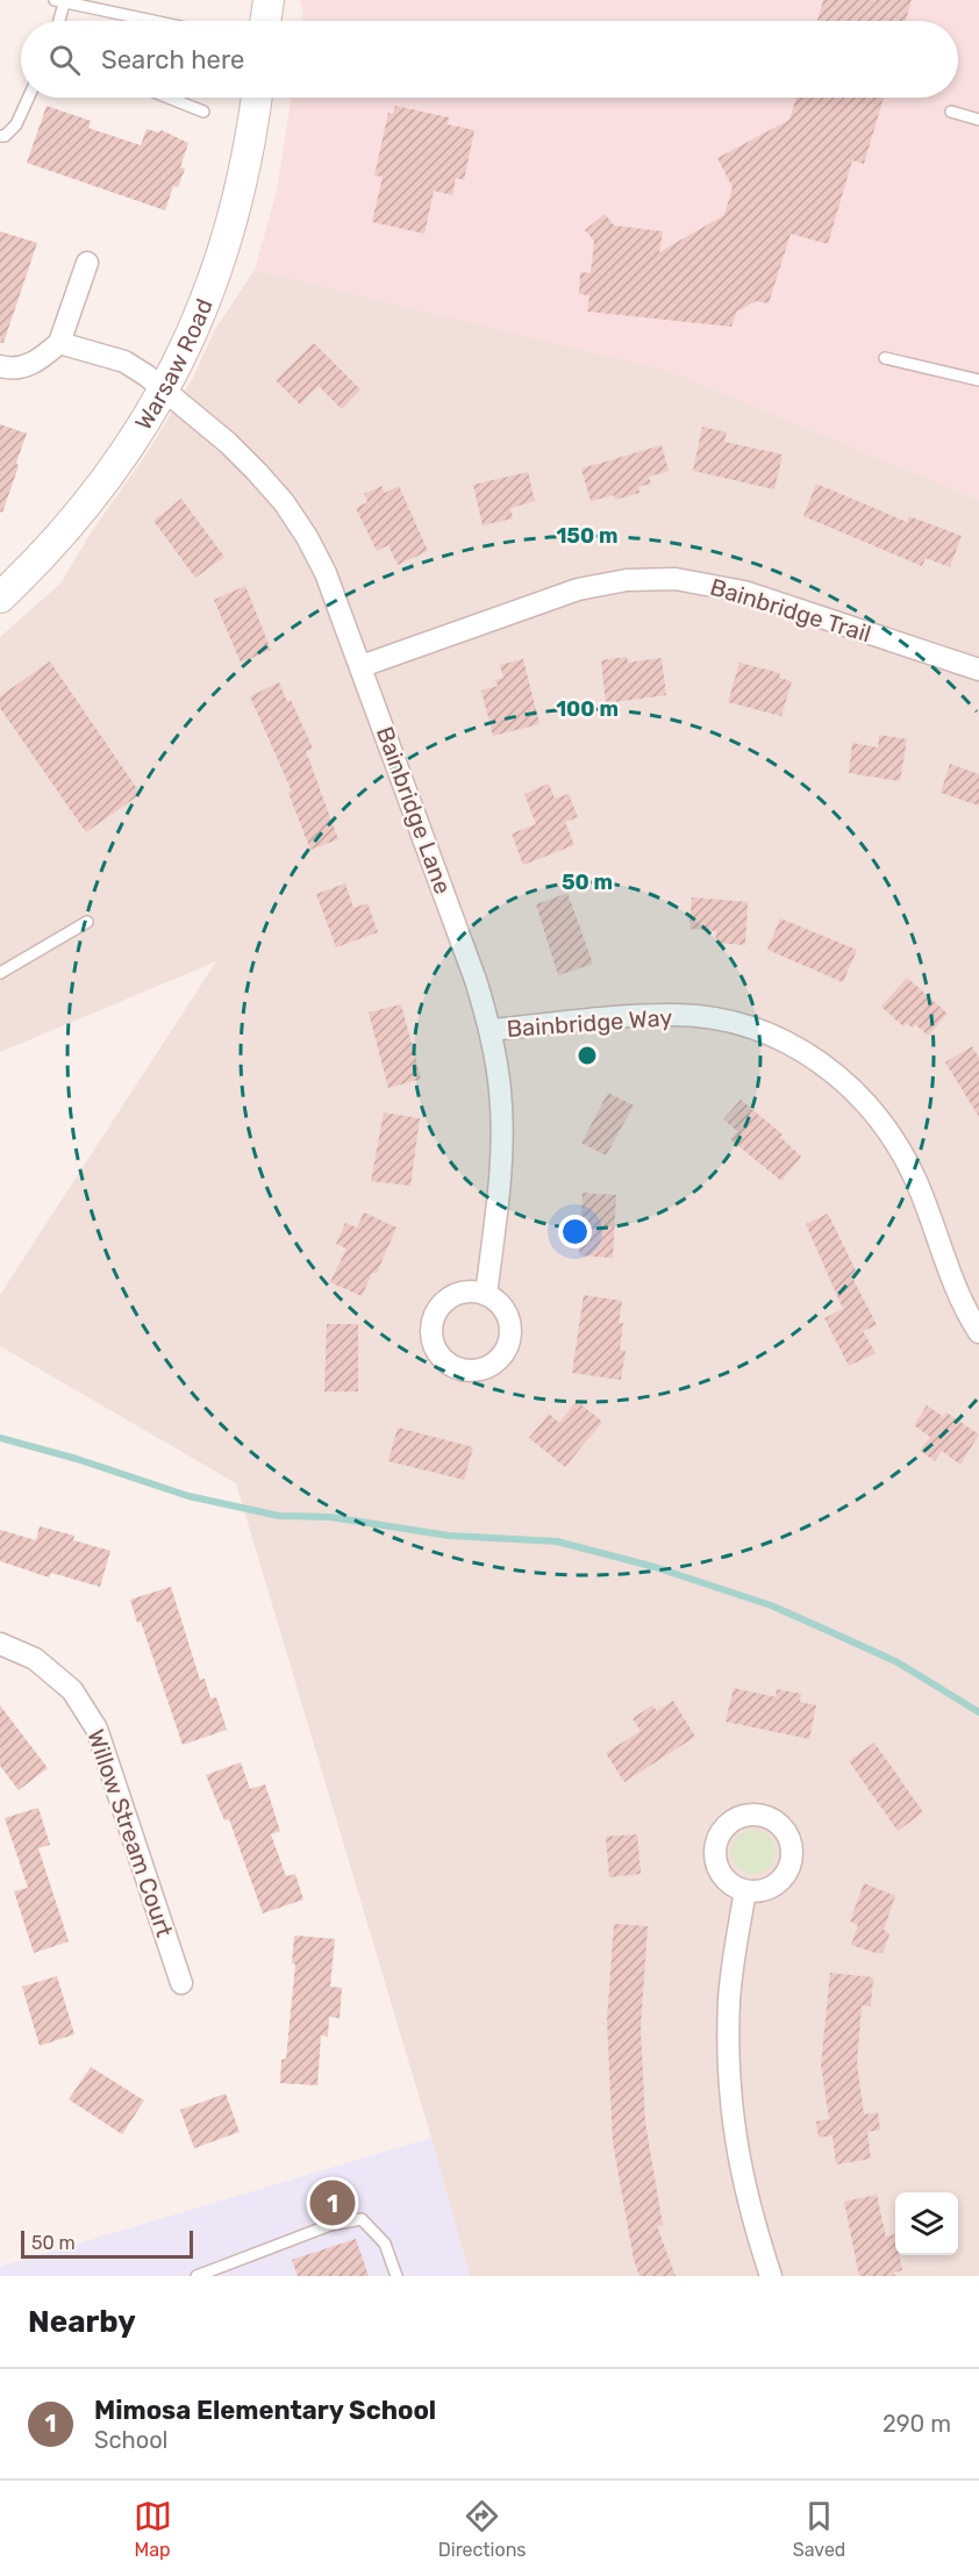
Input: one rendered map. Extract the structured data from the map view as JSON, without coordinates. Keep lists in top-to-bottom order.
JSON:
{
  "streets": {
    "street": [
      "Warsaw Road",
      "Bainbridge Trail",
      "Bainbridge Lane",
      "Bainbridge Way",
      "Willow Stream Court"
    ]
  },
  "crossings": [
    ["Warsaw Road", "Bainbridge Lane"],
    ["Bainbridge Trail", "Bainbridge Lane"],
    ["Bainbridge Lane", "Bainbridge Way"]
  ],
  "scale_bar": "50 m",
  "page": {
    "search": "Search here",
    "pins": "1",
    "scale": "50 m",
    "heading": "Nearby",
    "list": [
      {
        "mark": "1",
        "name": "Mimosa Elementary School",
        "note": "School",
        "value": "290 m"
      }
    ],
    "nav": ["Map", "Directions", "Saved"]
  },
  "rings": ["150 m", "100 m", "50 m"]
}
